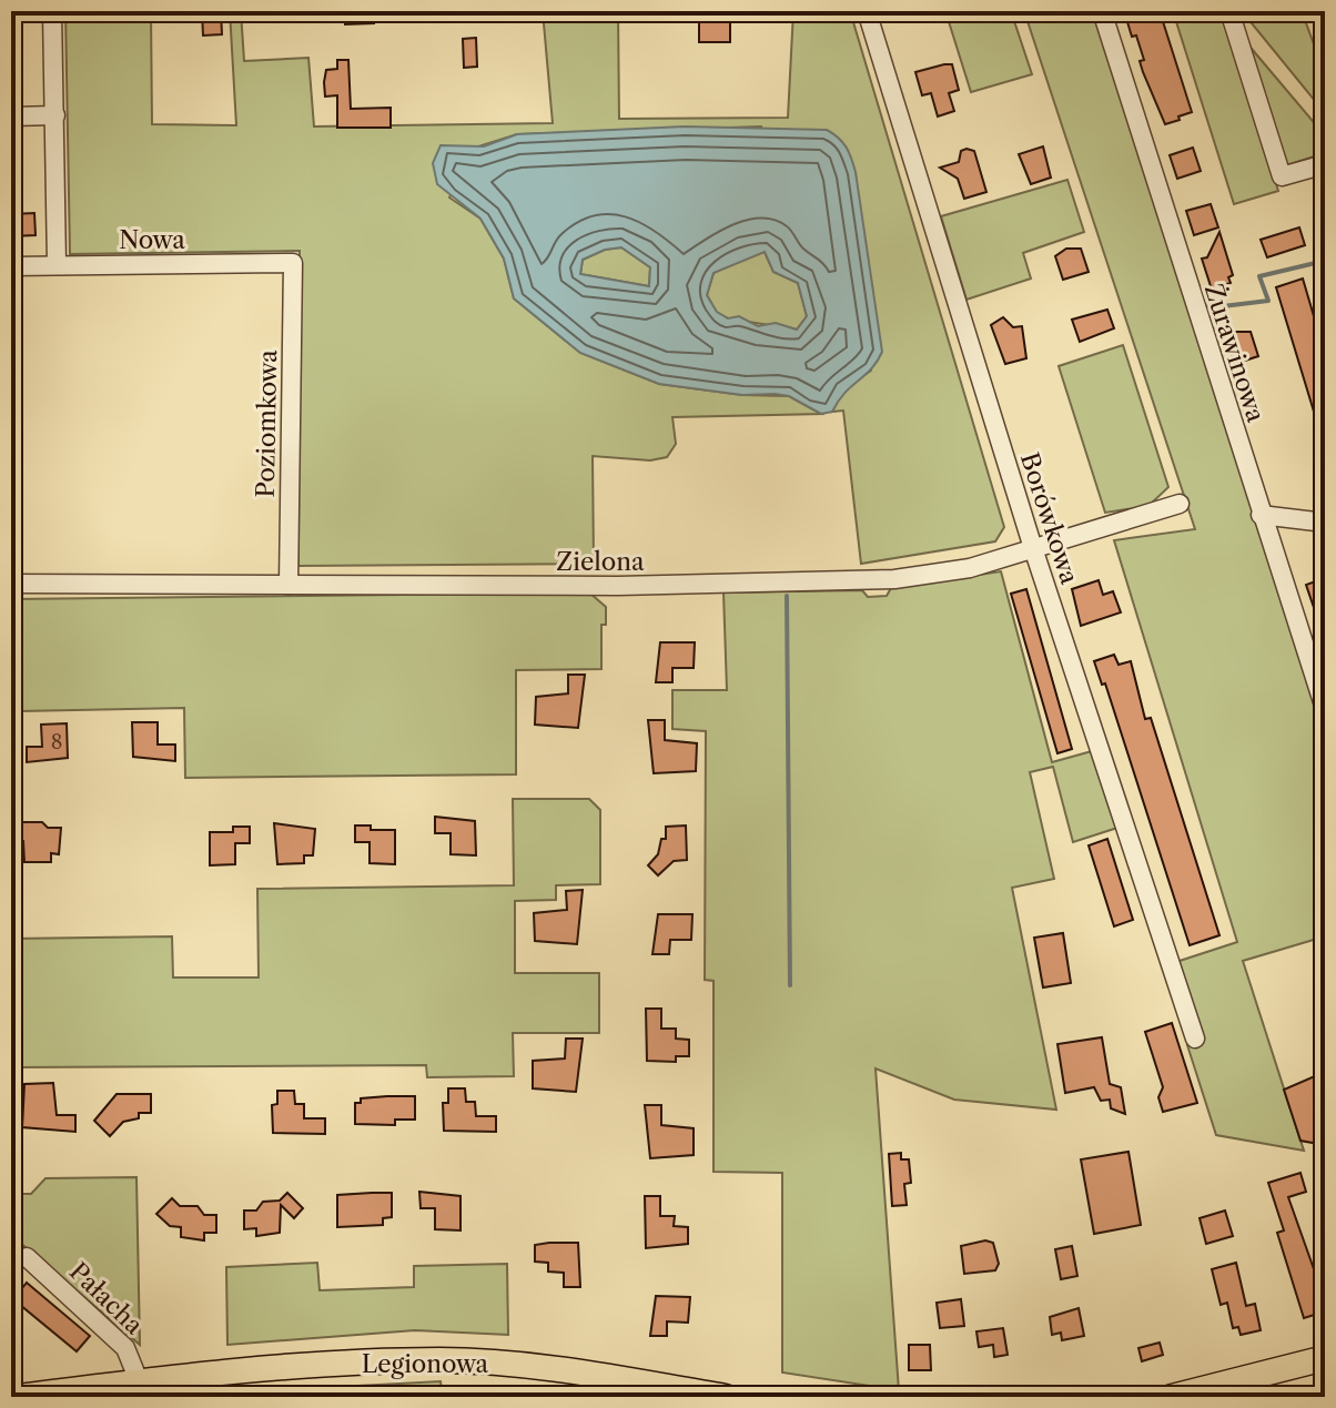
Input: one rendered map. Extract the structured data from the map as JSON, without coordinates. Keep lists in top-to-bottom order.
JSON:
{
  "streets": {
    "main road": ["Legionowa"],
    "street": [
      "Nowa",
      "Żurawinowa",
      "Poziomkowa",
      "Borówkowa",
      "Zielona",
      "Pałacha"
    ]
  },
  "crossings": [
    ["Nowa", "Poziomkowa"],
    ["Poziomkowa", "Zielona"],
    ["Borówkowa", "Zielona"],
    ["Pałacha", "Legionowa"]
  ],
  "house_numbers": ["8"]
}
